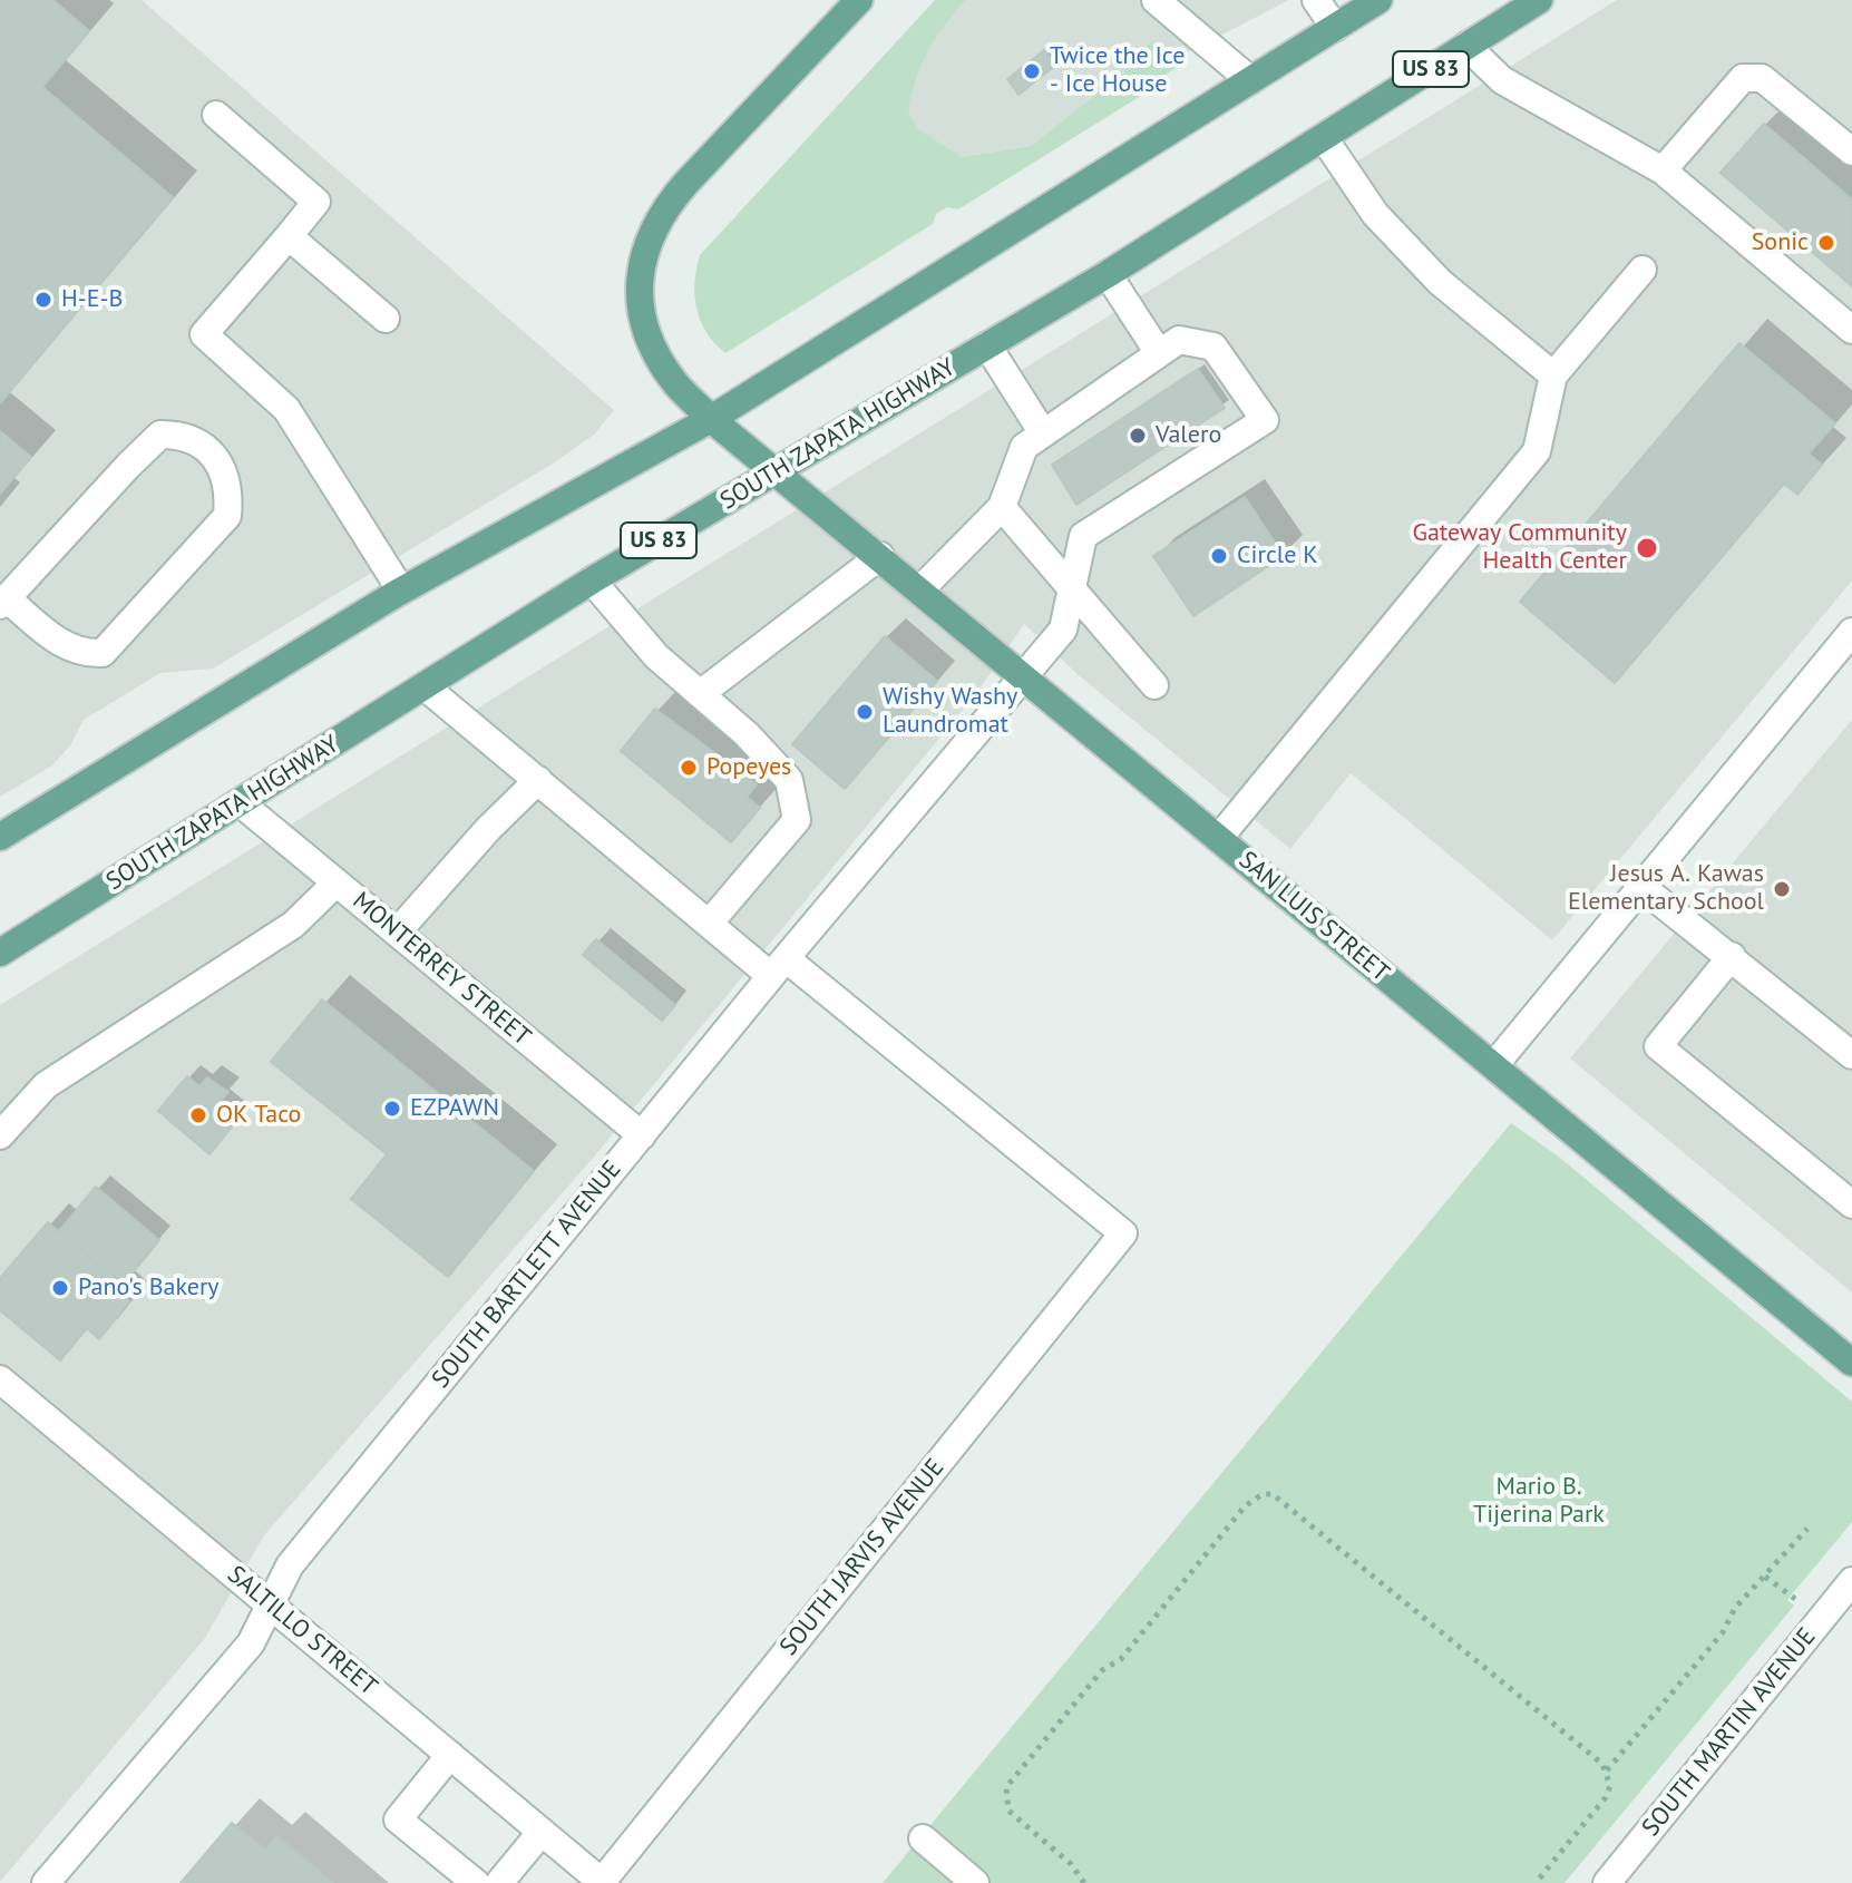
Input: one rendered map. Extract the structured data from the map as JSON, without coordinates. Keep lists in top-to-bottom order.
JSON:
{
  "streets": {
    "main road": ["US 83", "SOUTH ZAPATA HIGHWAY", "SAN LUIS STREET"],
    "street": [
      "MONTERREY STREET",
      "SOUTH BARTLETT AVENUE",
      "SOUTH JARVIS AVENUE",
      "SALTILLO STREET",
      "SOUTH MARTIN AVENUE"
    ]
  },
  "crossings": [
    ["SOUTH ZAPATA HIGHWAY", "SAN LUIS STREET"],
    ["SOUTH ZAPATA HIGHWAY", "MONTERREY STREET"],
    ["SAN LUIS STREET", "SOUTH BARTLETT AVENUE"],
    ["MONTERREY STREET", "SOUTH BARTLETT AVENUE"],
    ["SOUTH BARTLETT AVENUE", "SOUTH JARVIS AVENUE"],
    ["SOUTH BARTLETT AVENUE", "SALTILLO STREET"],
    ["SOUTH JARVIS AVENUE", "SALTILLO STREET"]
  ],
  "parks": ["Mario B. Tijerina Park"],
  "places": [
    "Twice the Ice - Ice House",
    "Sonic",
    "H-E-B",
    "Valero",
    "Gateway Community Health Center",
    "Circle K",
    "Wishy Washy Laundromat",
    "Popeyes",
    "Jesus A. Kawas Elementary School",
    "EZPAWN",
    "OK Taco",
    "Pano's Bakery"
  ]
}
